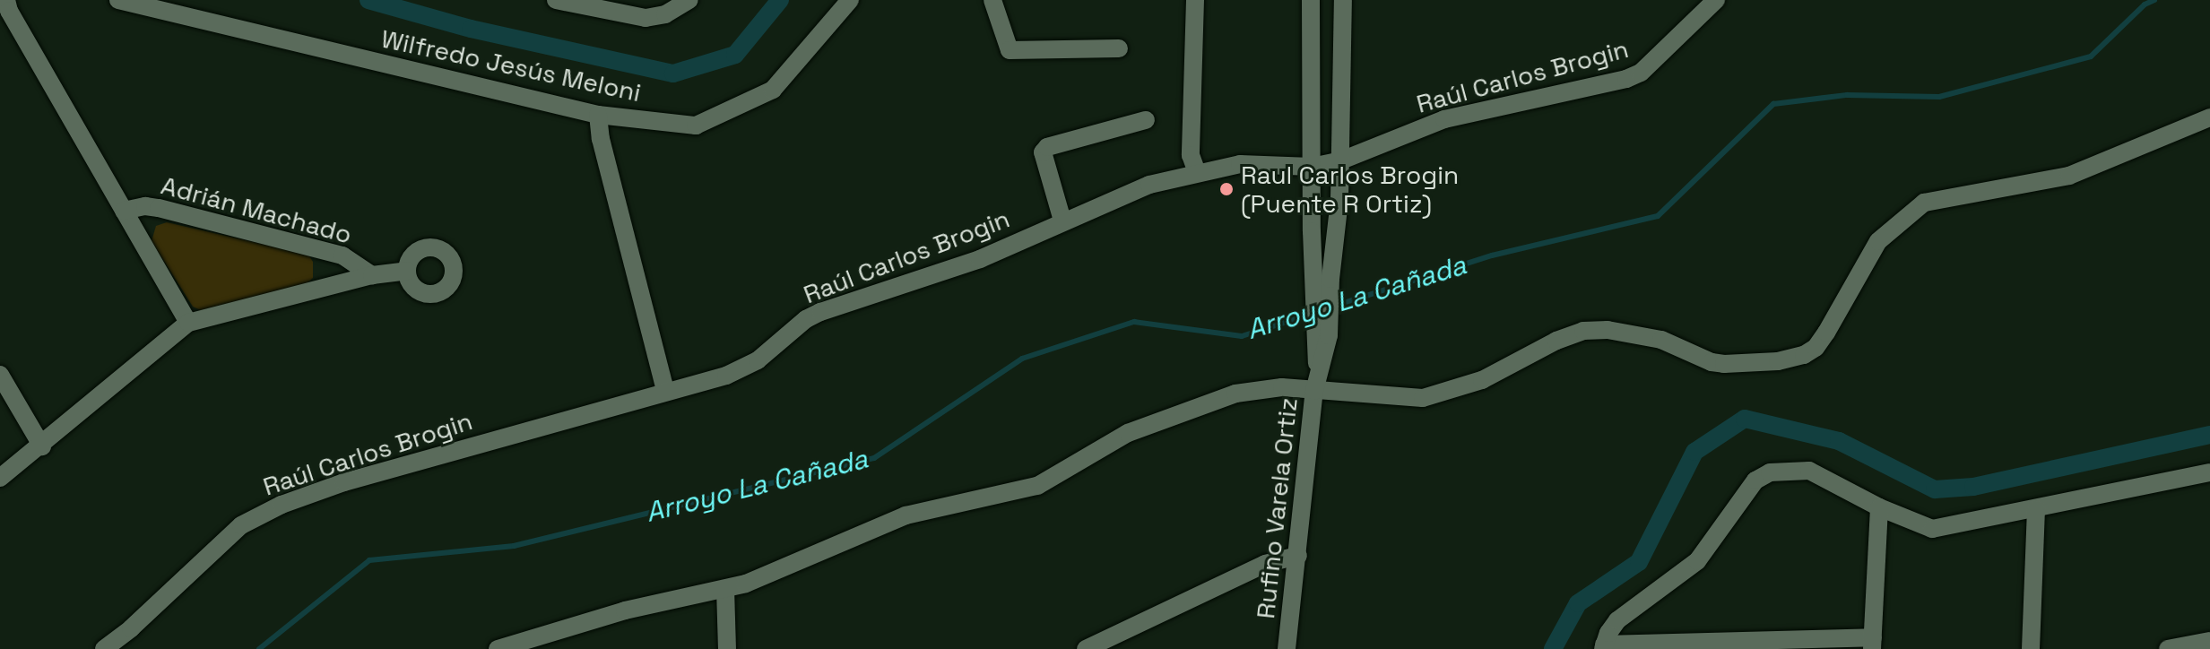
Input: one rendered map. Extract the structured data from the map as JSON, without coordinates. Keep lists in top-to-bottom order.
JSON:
{
  "streets": {
    "street": [
      "Wilfredo Jesús Meloni",
      "Raúl Carlos Brogin",
      "Adrián Machado",
      "Rufino Varela Ortiz"
    ]
  },
  "water": ["Arroyo La Cañada"],
  "places": ["Raul Carlos Brogin (Puente R Ortiz)"]
}
